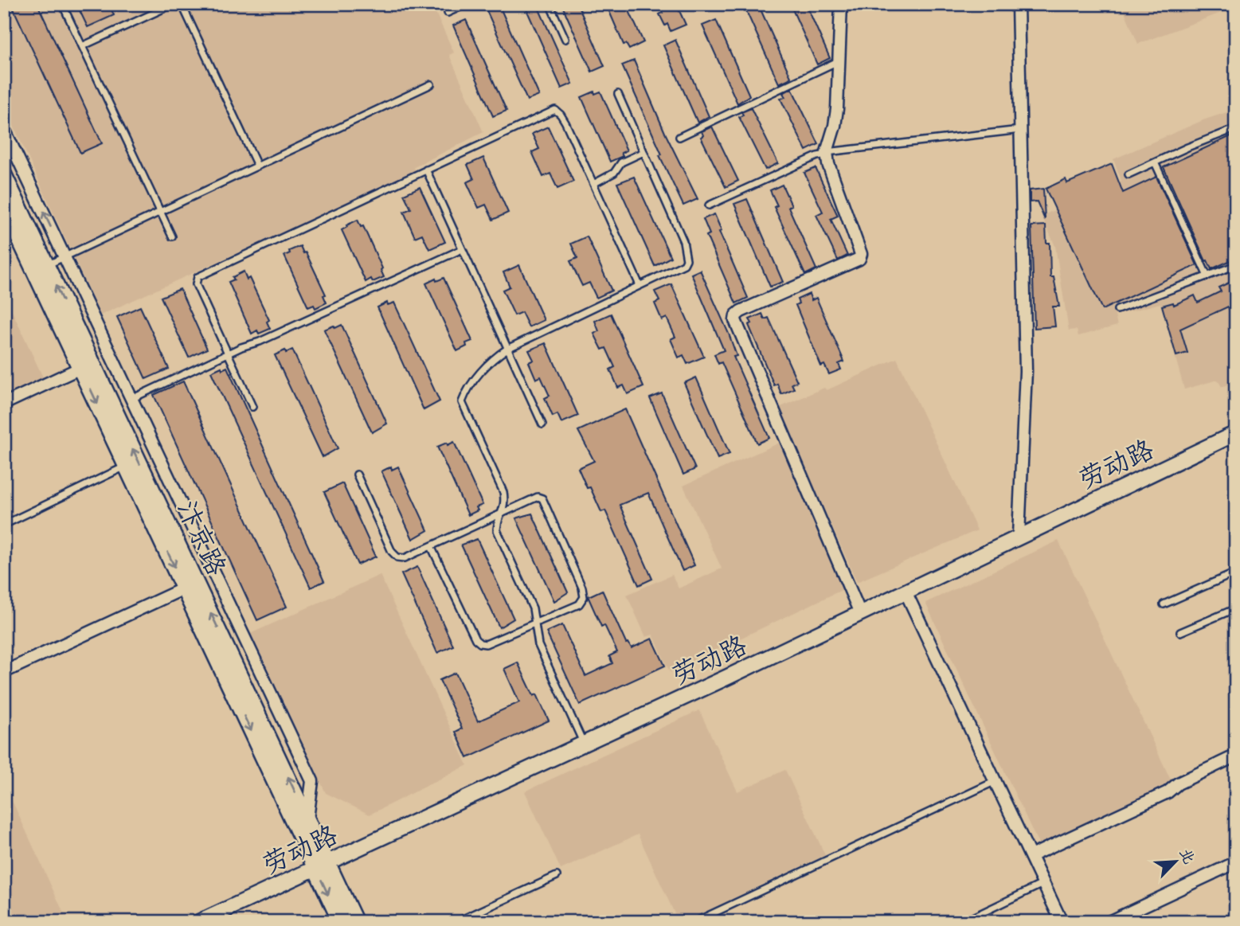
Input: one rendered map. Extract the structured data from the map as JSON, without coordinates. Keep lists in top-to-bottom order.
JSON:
{
  "streets": {
    "main road": ["汴京路"],
    "street": ["劳动路"]
  },
  "crossings": [
    ["劳动路", "汴京路"]
  ],
  "north": "top right"
}
